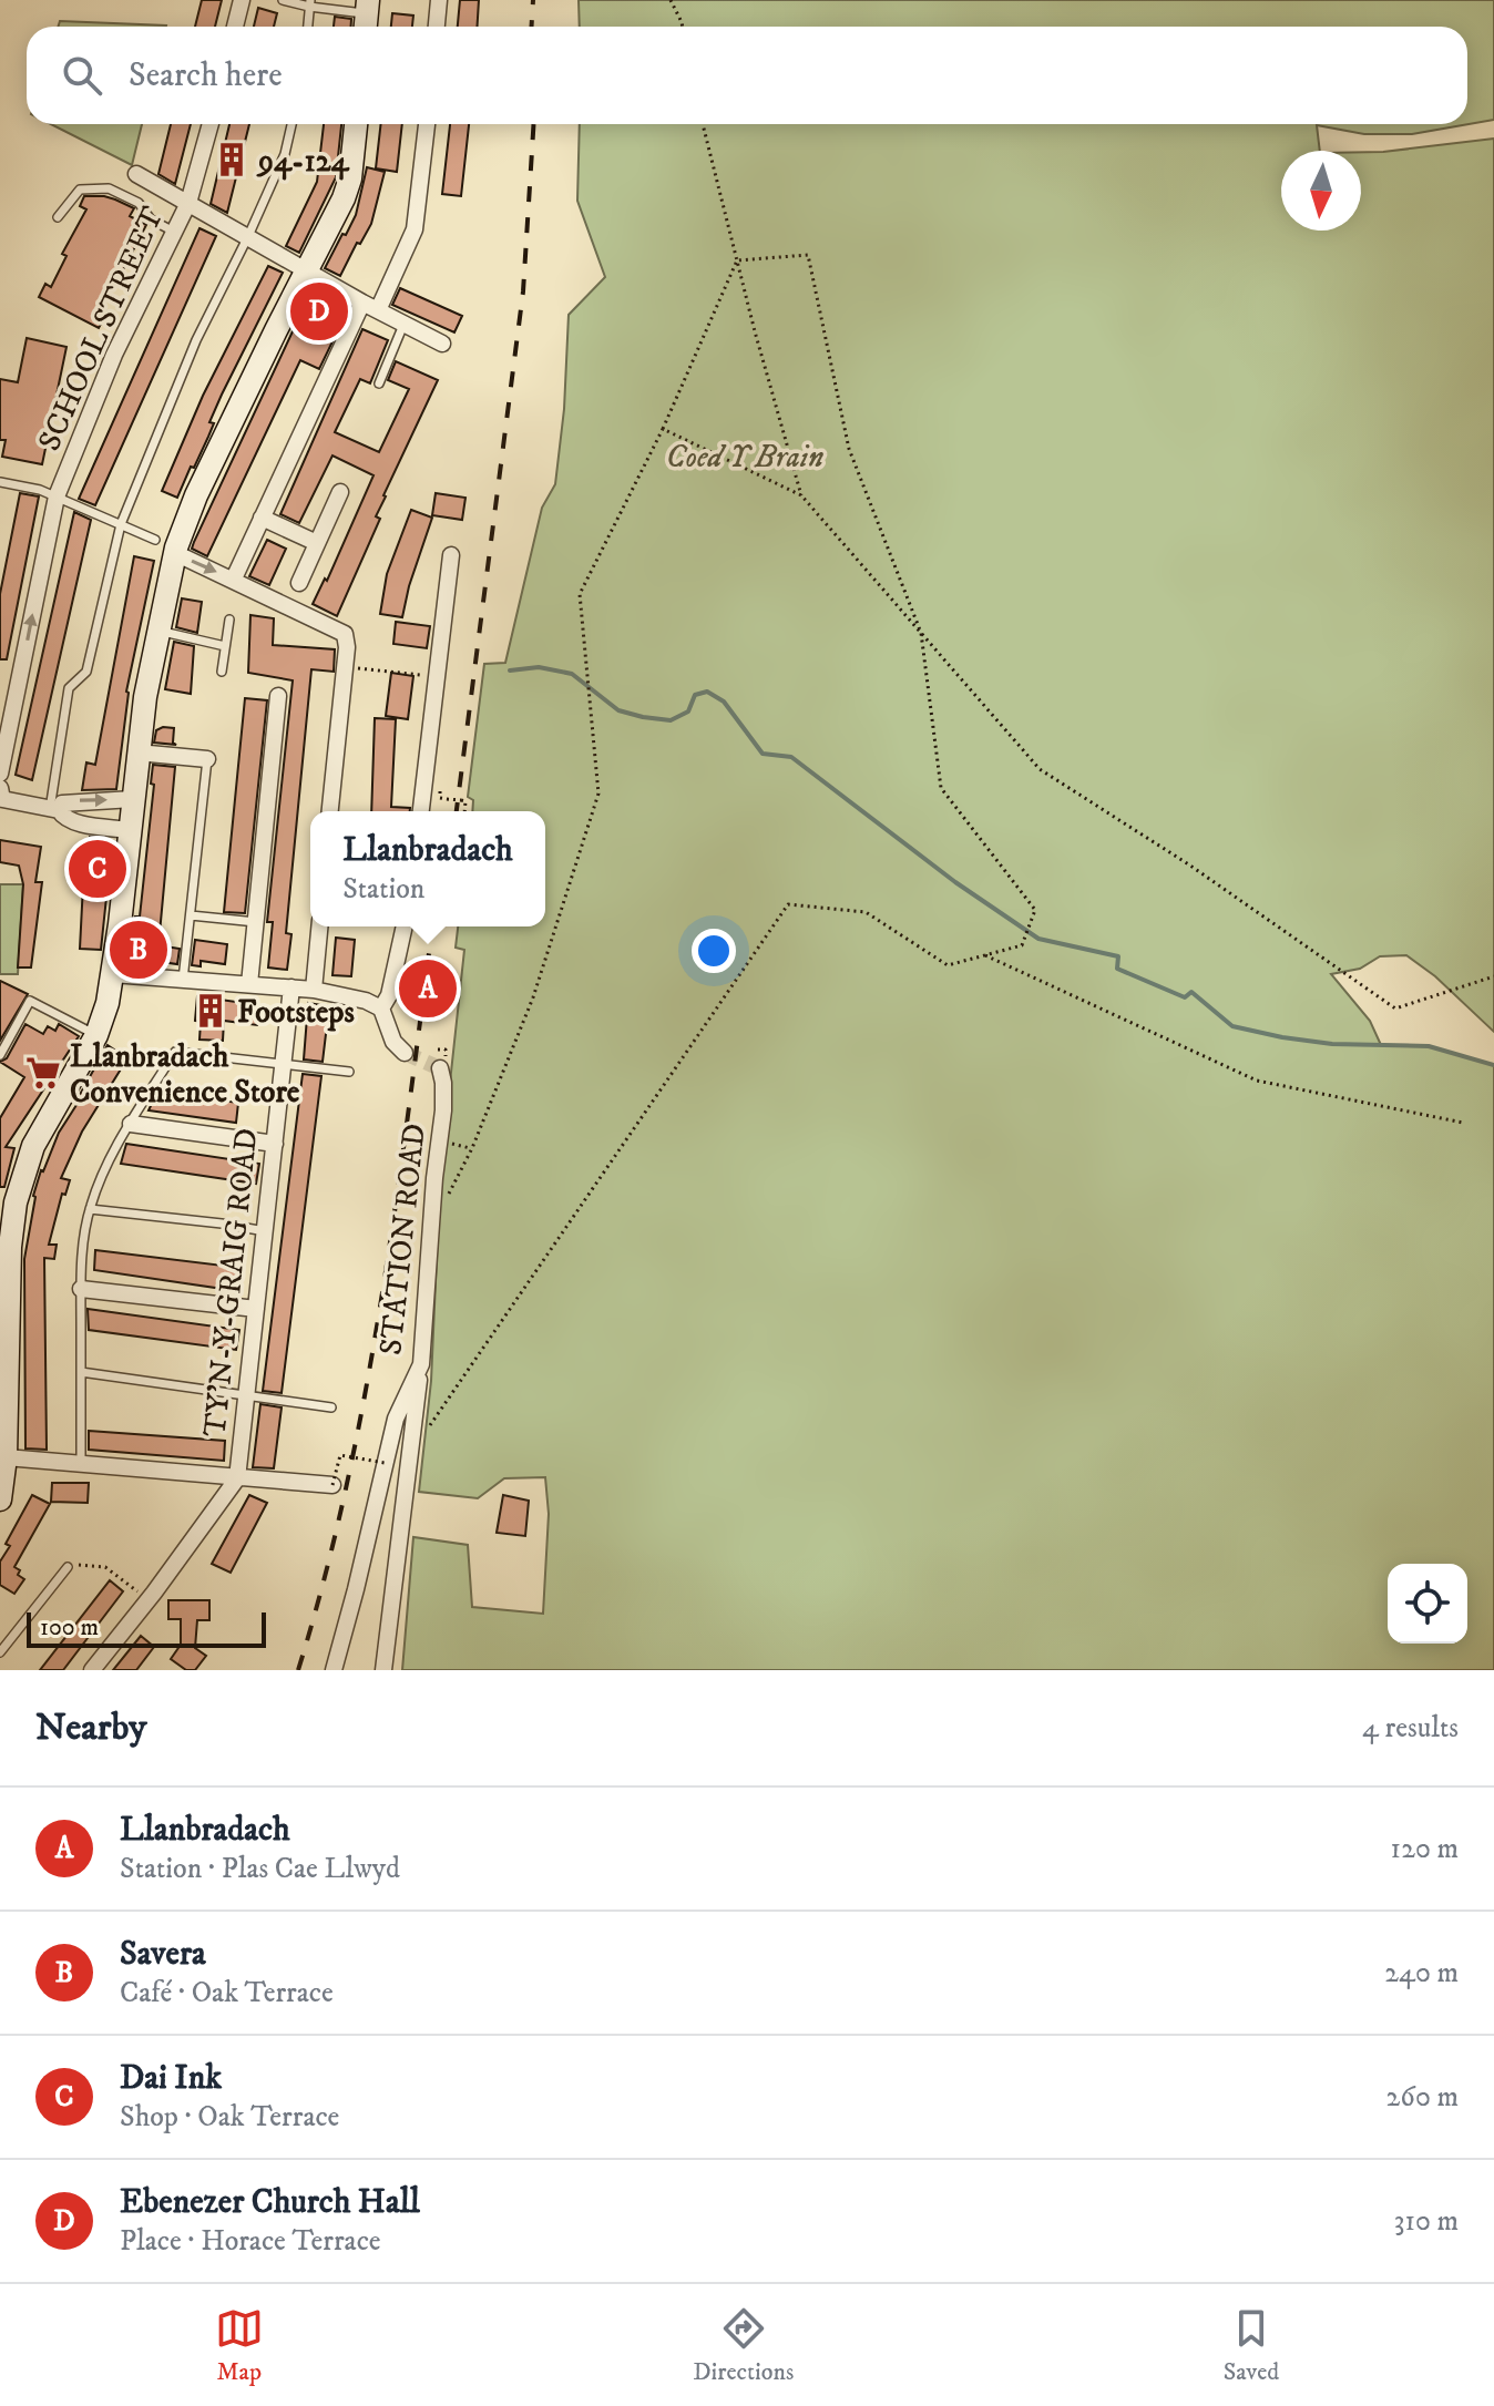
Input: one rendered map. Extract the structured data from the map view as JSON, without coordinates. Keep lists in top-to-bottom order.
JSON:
{
  "streets": {
    "street": ["SCHOOL STREET", "STATION ROAD", "TY'N-Y-GRAIG ROAD"]
  },
  "parks": ["Coed Y Brain"],
  "places": {
    "building": ["94-124", "Footsteps"],
    "supermarket": ["Llanbradach Convenience Store"]
  },
  "scale_bar": "100 m",
  "north": "bottom",
  "page": {
    "search": "Search here",
    "pins": [
      "D",
      "C",
      "B",
      "A"
    ],
    "popup": ["Llanbradach", "Station"],
    "scale": "100 m",
    "heading": ["Nearby", "4 results"],
    "list": [
      {
        "mark": "A",
        "name": "Llanbradach",
        "note": "Station · Plas Cae Llwyd",
        "value": "120 m"
      },
      {
        "mark": "B",
        "name": "Savera",
        "note": "Café · Oak Terrace",
        "value": "240 m"
      },
      {
        "mark": "C",
        "name": "Dai Ink",
        "note": "Shop · Oak Terrace",
        "value": "260 m"
      },
      {
        "mark": "D",
        "name": "Ebenezer Church Hall",
        "note": "Place · Horace Terrace",
        "value": "310 m"
      }
    ],
    "nav": ["Map", "Directions", "Saved"]
  }
}
